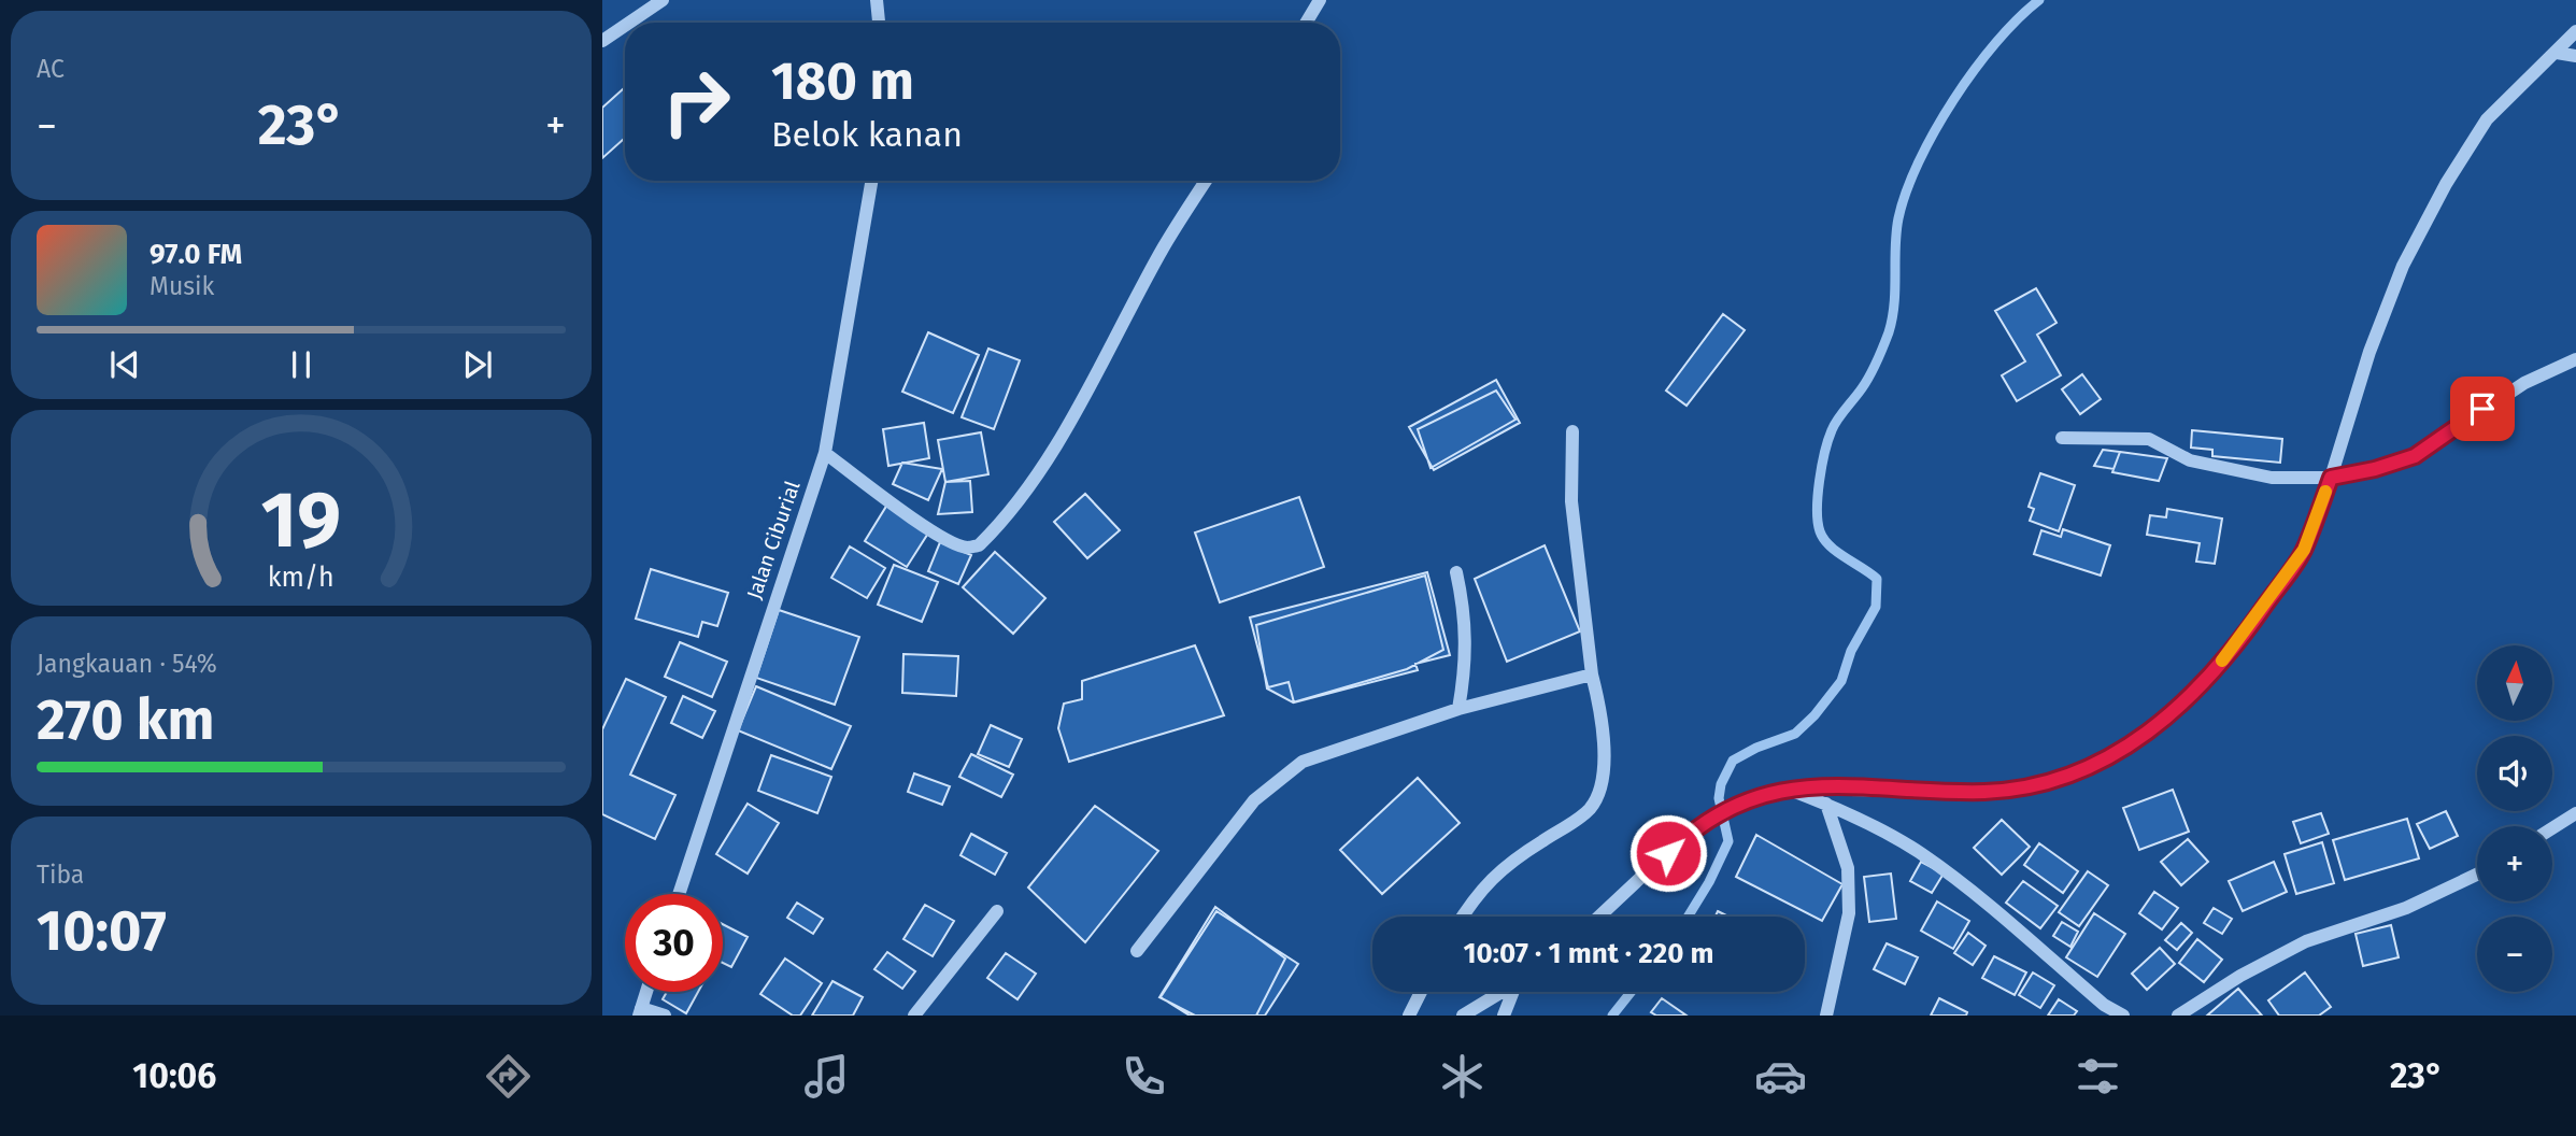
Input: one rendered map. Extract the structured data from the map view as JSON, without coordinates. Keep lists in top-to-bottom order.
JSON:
{
  "streets": {
    "street": ["Jalan Ciburial"]
  },
  "north": "top",
  "page": {
    "tile": [
      "AC",
      ["Jangkauan · 54%", "270 km"],
      ["Tiba", "10:07"]
    ],
    "turn": ["180 m", "Belok kanan"],
    "heat": ["−", "23°", "+"],
    "song": ["97.0 FM", "Musik"],
    "map_buttons": ["+", "−"],
    "limit": "30",
    "trip": "10:07 · 1 mnt · 220 m",
    "tabs": ["10:06", "23°"],
    "gauge": ["19", "km/h"]
  }
}
